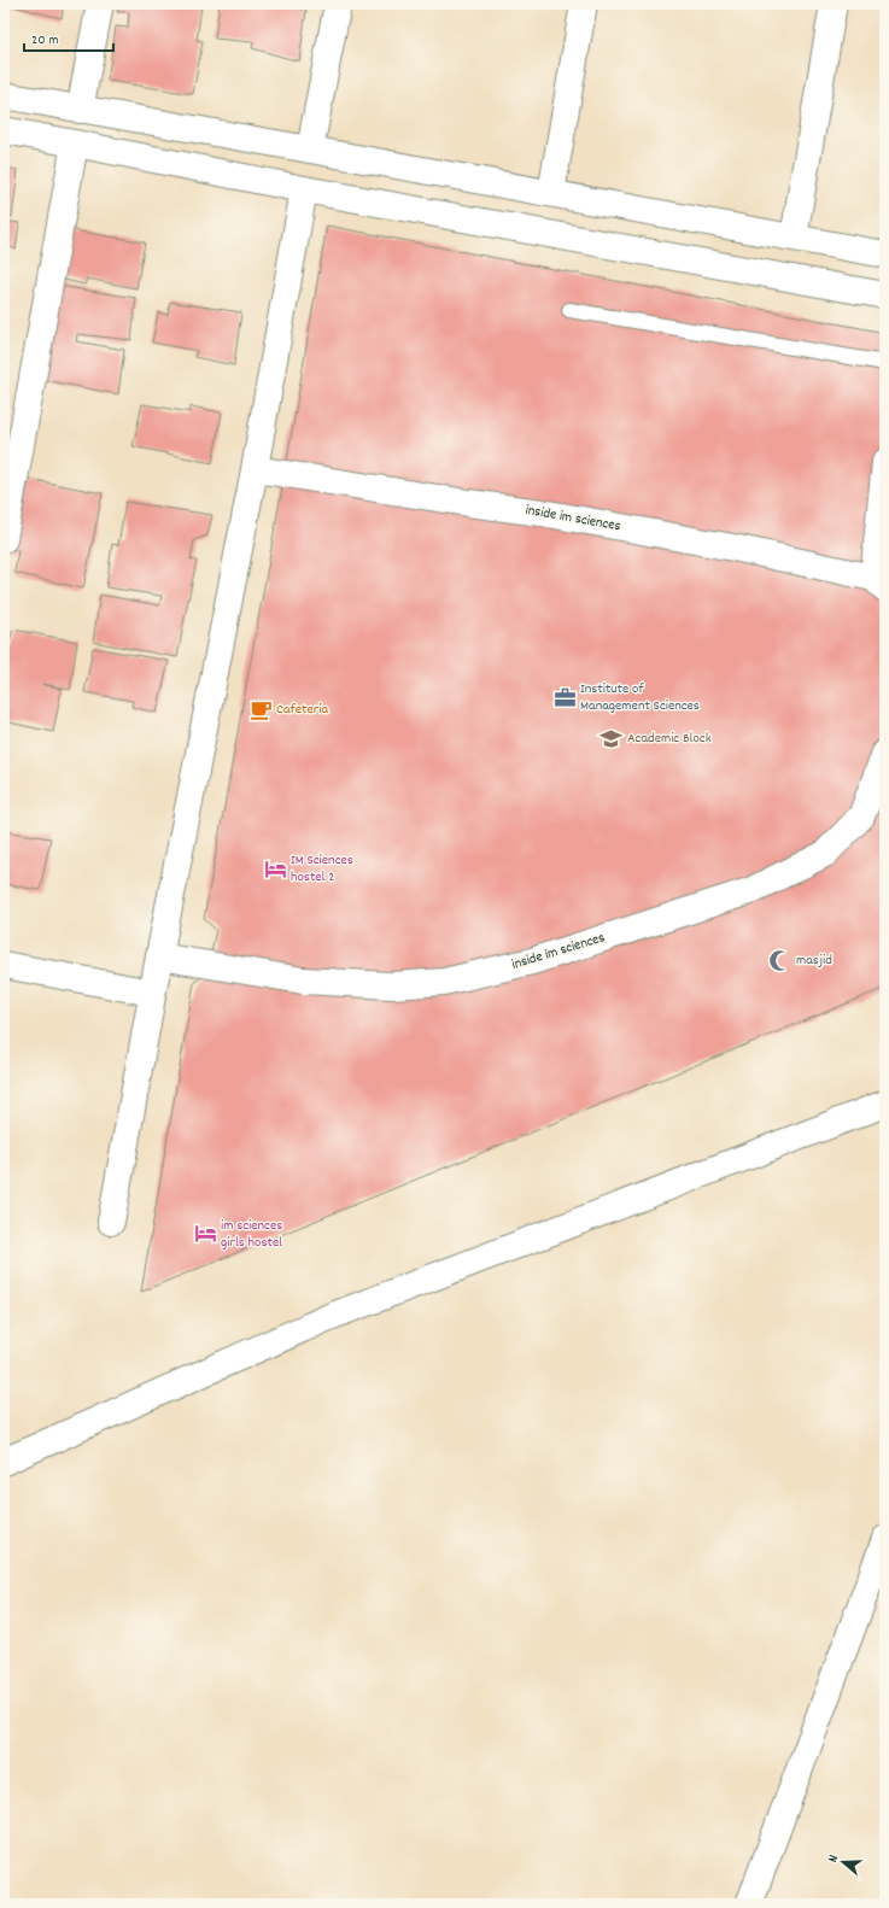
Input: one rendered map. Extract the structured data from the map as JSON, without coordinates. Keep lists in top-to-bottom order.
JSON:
{
  "streets": {
    "street": ["inside im sciences"]
  },
  "places": {
    "office": ["Institute of Management Sciences"],
    "cafe": ["Cafeteria"],
    "school or university": ["Academic Block"],
    "hotel": ["IM Sciences hostel 2", "im sciences girls hostel"],
    "mosque": ["masjid"]
  },
  "scale_bar": "20 m",
  "north": "left"
}
